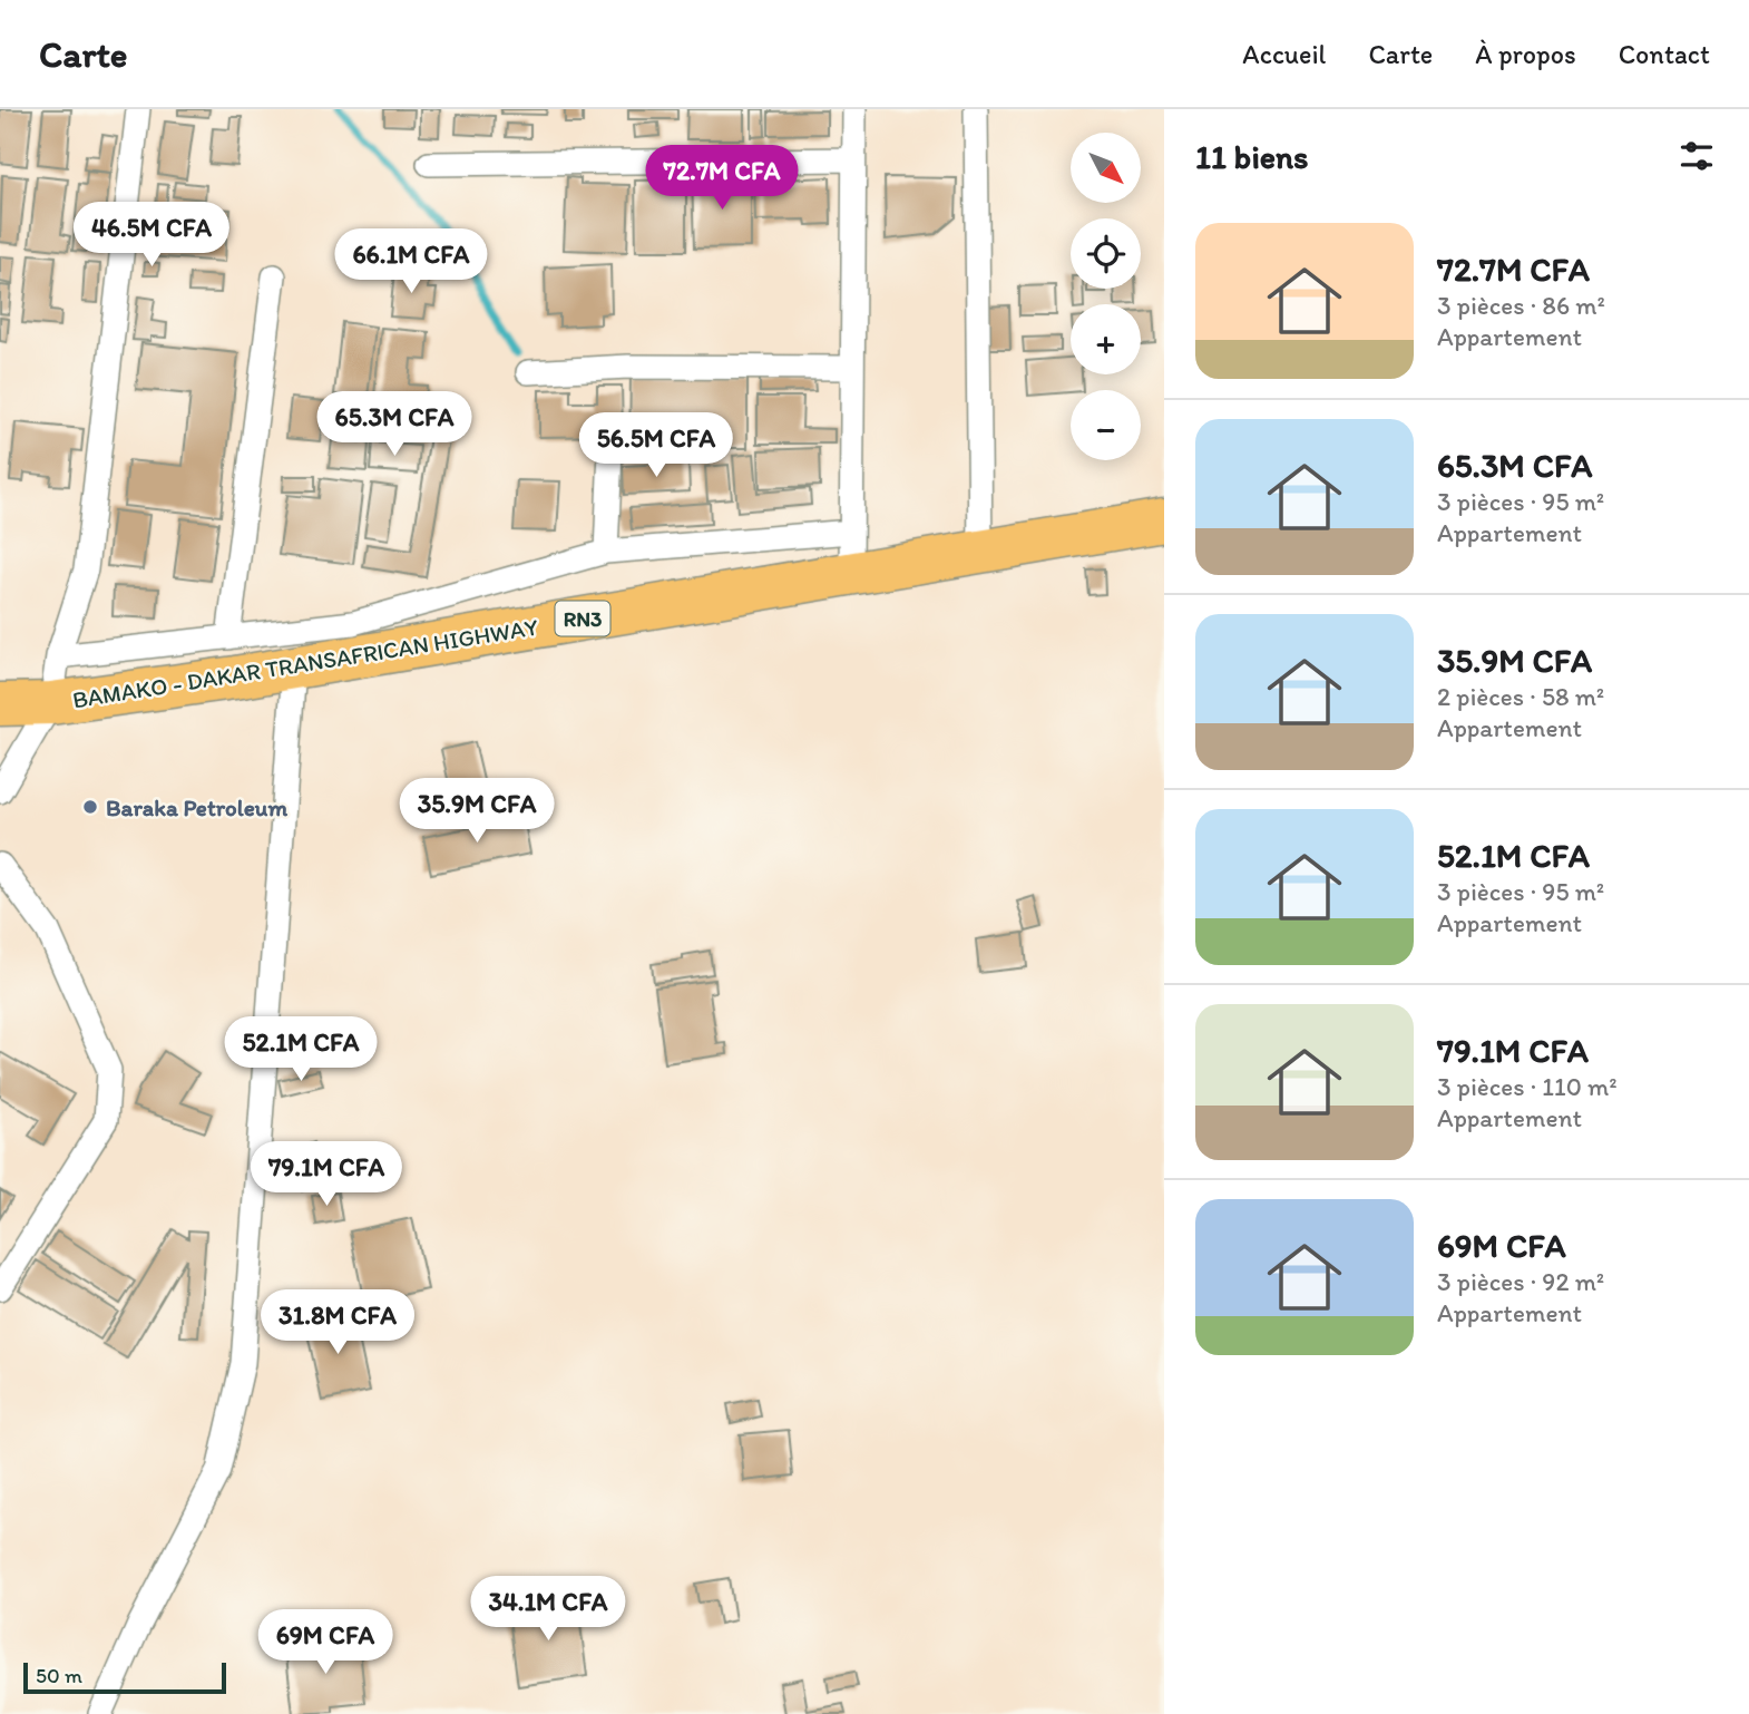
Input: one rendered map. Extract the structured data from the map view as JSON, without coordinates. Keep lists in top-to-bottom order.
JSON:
{
  "streets": {
    "highway": ["RN3", "BAMAKO - DAKAR TRANSAFRICAN HIGHWAY"]
  },
  "places": ["Baraka Petroleum"],
  "scale_bar": "50 m",
  "north": "bottom right",
  "page": {
    "header": "Carte",
    "nav": [
      "Accueil",
      "Carte",
      "À propos",
      "Contact"
    ],
    "heading": "11 biens",
    "map_buttons": ["+", "−"],
    "price": [
      "72.7M CFA",
      "46.5M CFA",
      "66.1M CFA",
      "65.3M CFA",
      "56.5M CFA",
      "35.9M CFA",
      "52.1M CFA",
      "79.1M CFA",
      "31.8M CFA",
      "34.1M CFA",
      "69M CFA"
    ],
    "list": [
      {
        "name": "72.7M CFA",
        "note": "3 pièces · 86 m² · Appartement"
      },
      {
        "name": "65.3M CFA",
        "note": "3 pièces · 95 m² · Appartement"
      },
      {
        "name": "35.9M CFA",
        "note": "2 pièces · 58 m² · Appartement"
      },
      {
        "name": "52.1M CFA",
        "note": "3 pièces · 95 m² · Appartement"
      },
      {
        "name": "79.1M CFA",
        "note": "3 pièces · 110 m² · Appartement"
      },
      {
        "name": "69M CFA",
        "note": "3 pièces · 92 m² · Appartement"
      }
    ],
    "scale": "50 m"
  }
}
